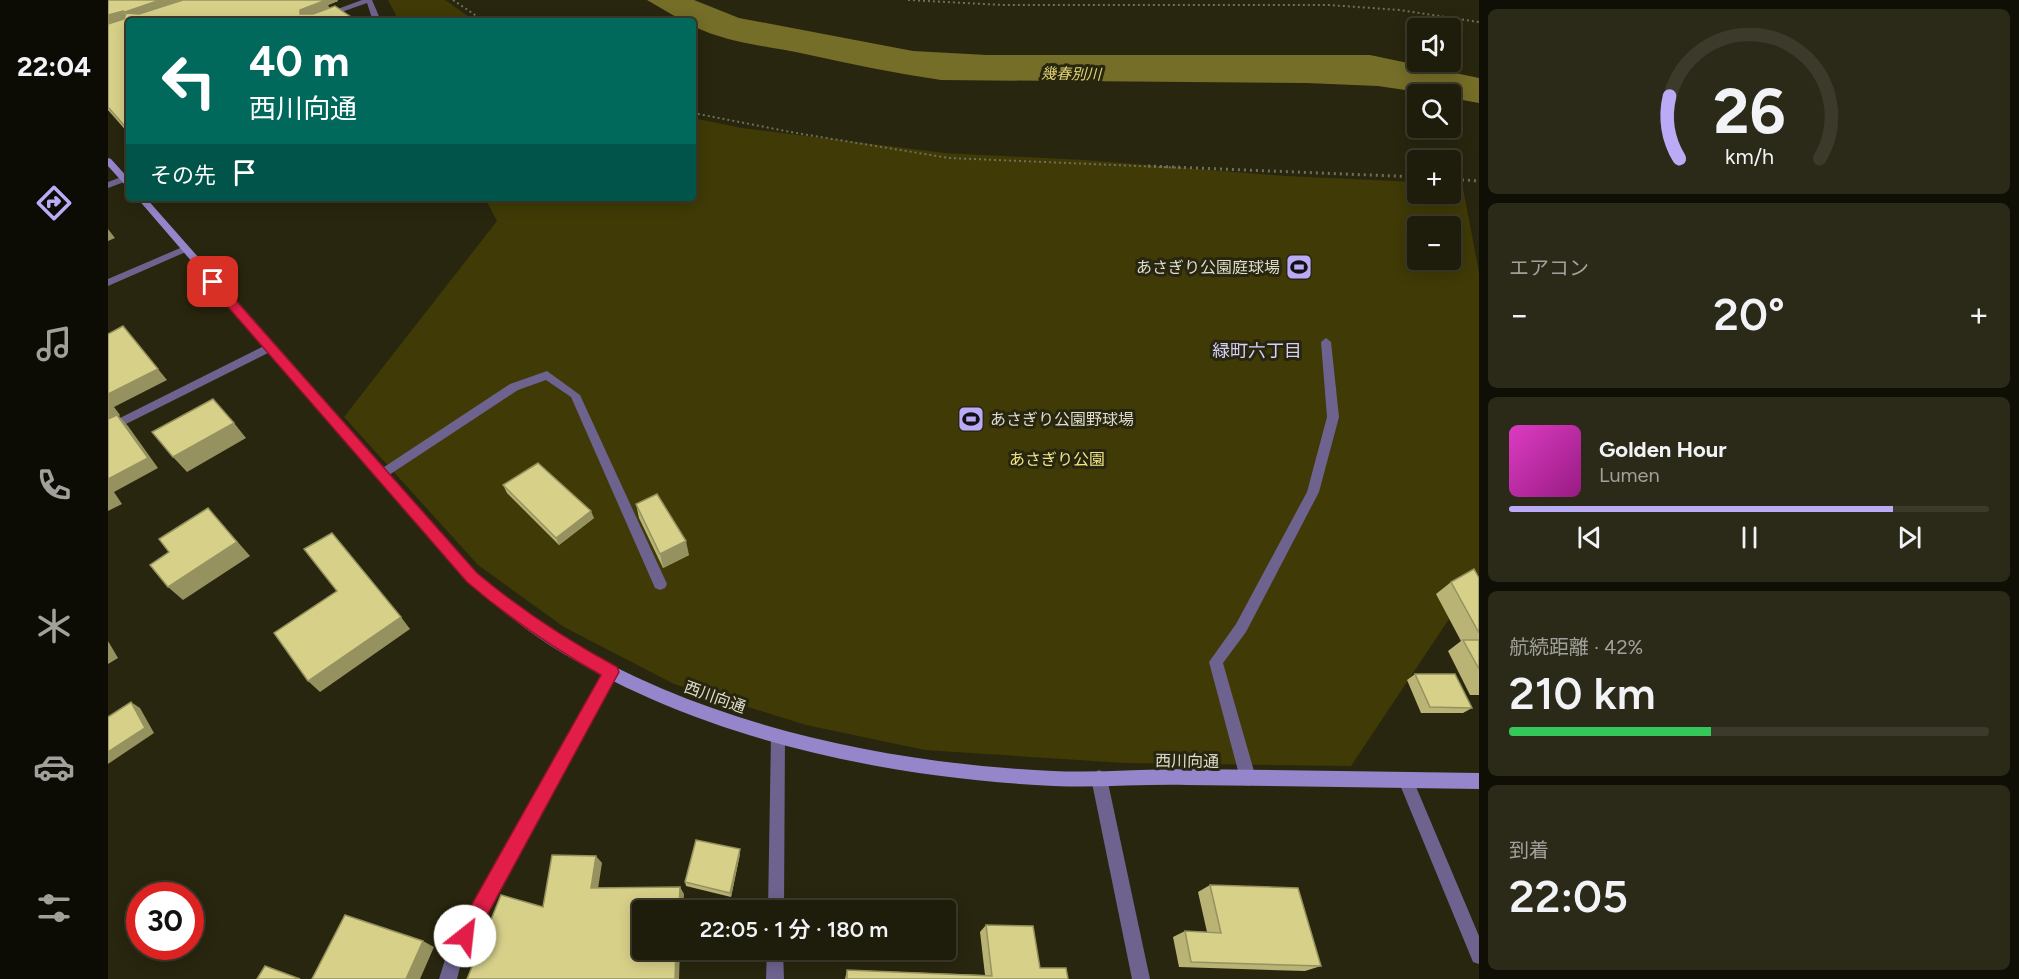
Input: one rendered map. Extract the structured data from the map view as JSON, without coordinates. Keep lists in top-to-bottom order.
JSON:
{
  "streets": {
    "street": ["西川向通"]
  },
  "districts": ["緑町六丁目"],
  "water": ["幾春別川"],
  "parks": ["あさぎり公園"],
  "places": {
    "sports": ["あさぎり公園庭球場", "あさぎり公園野球場"]
  },
  "page": {
    "tabs": "22:04",
    "map_buttons": ["+", "−"],
    "turn": ["40 m", "西川向通"],
    "then": "その先",
    "tile": [
      "エアコン",
      ["航続距離 · 42%", "210 km"],
      ["到着", "22:05"]
    ],
    "heat": ["−", "20°", "+"],
    "song": ["Golden Hour", "Lumen"],
    "limit": "30",
    "trip": "22:05 · 1 分 · 180 m",
    "gauge": ["26", "km/h"]
  }
}
